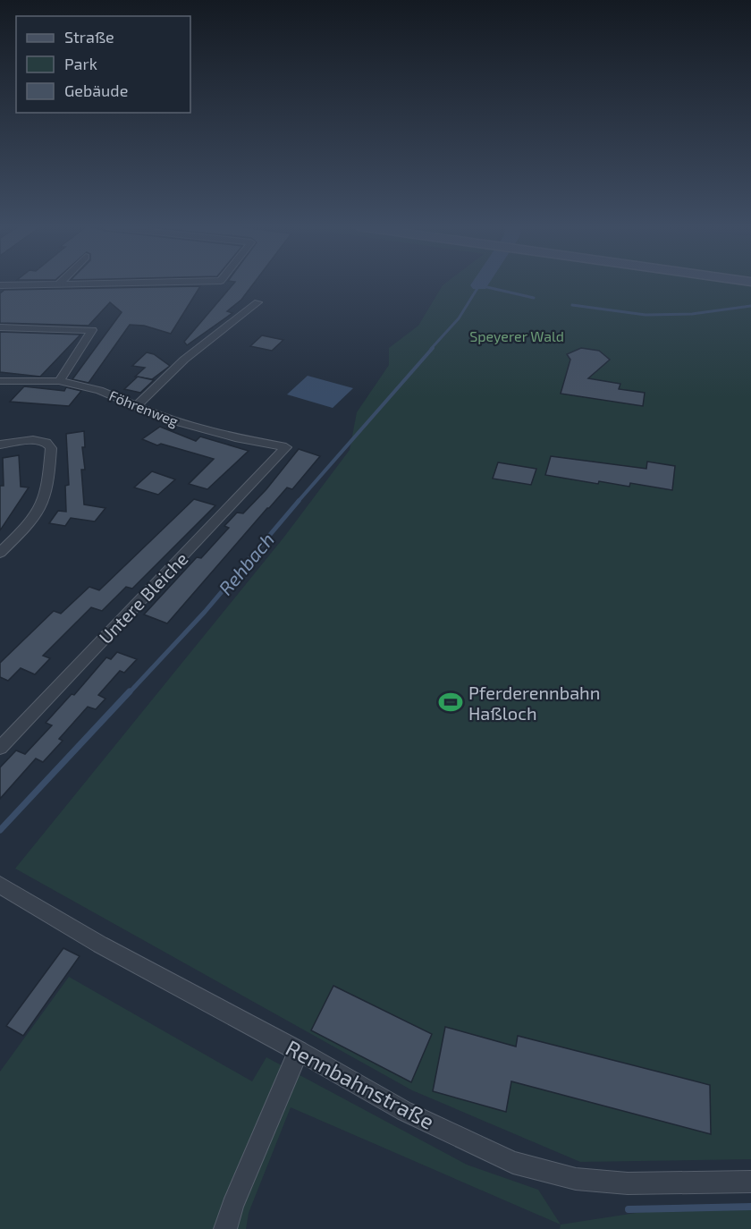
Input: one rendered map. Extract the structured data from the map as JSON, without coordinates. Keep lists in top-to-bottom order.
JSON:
{
  "streets": {
    "street": ["Föhrenweg", "Untere Bleiche", "Rennbahnstraße"]
  },
  "crossings": [
    ["Föhrenweg", "Untere Bleiche"]
  ],
  "water": ["Rehbach"],
  "parks": ["Speyerer Wald"],
  "places": {
    "sports": ["Pferderennbahn Haßloch"]
  },
  "legend": ["Straße", "Park", "Gebäude"]
}
